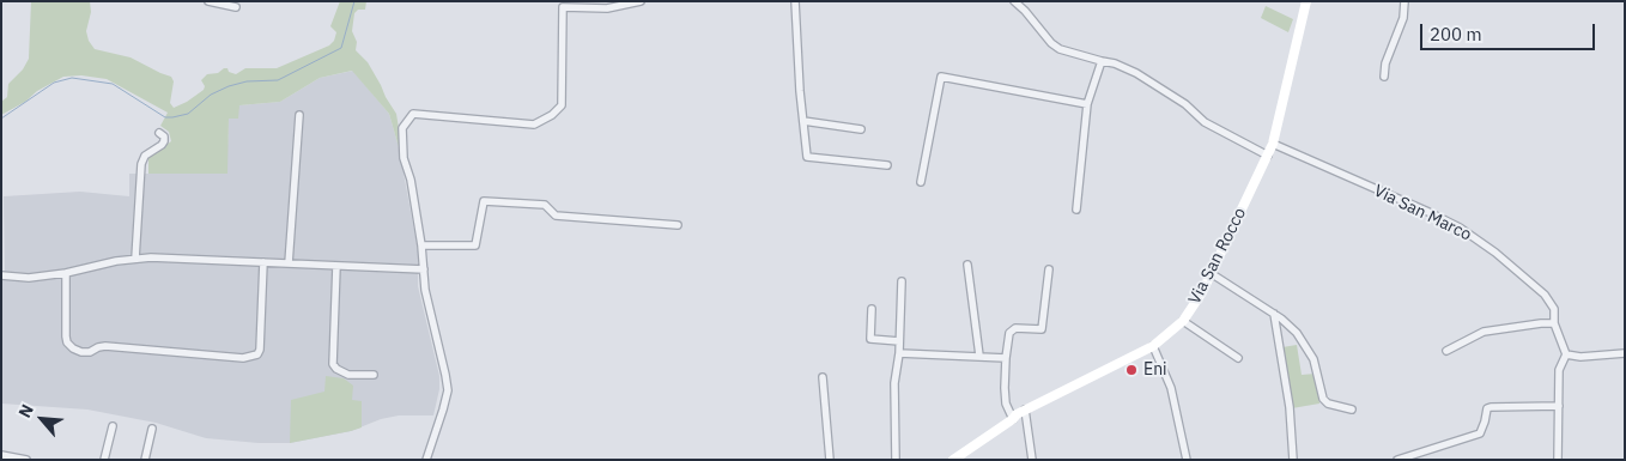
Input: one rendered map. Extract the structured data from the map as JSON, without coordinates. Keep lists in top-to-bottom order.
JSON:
{
  "streets": {
    "street": ["Via San Marco", "Via San Rocco"]
  },
  "crossings": [
    ["Via San Marco", "Via San Rocco"]
  ],
  "places": ["Eni"],
  "scale_bar": "200 m",
  "north": "top left"
}
